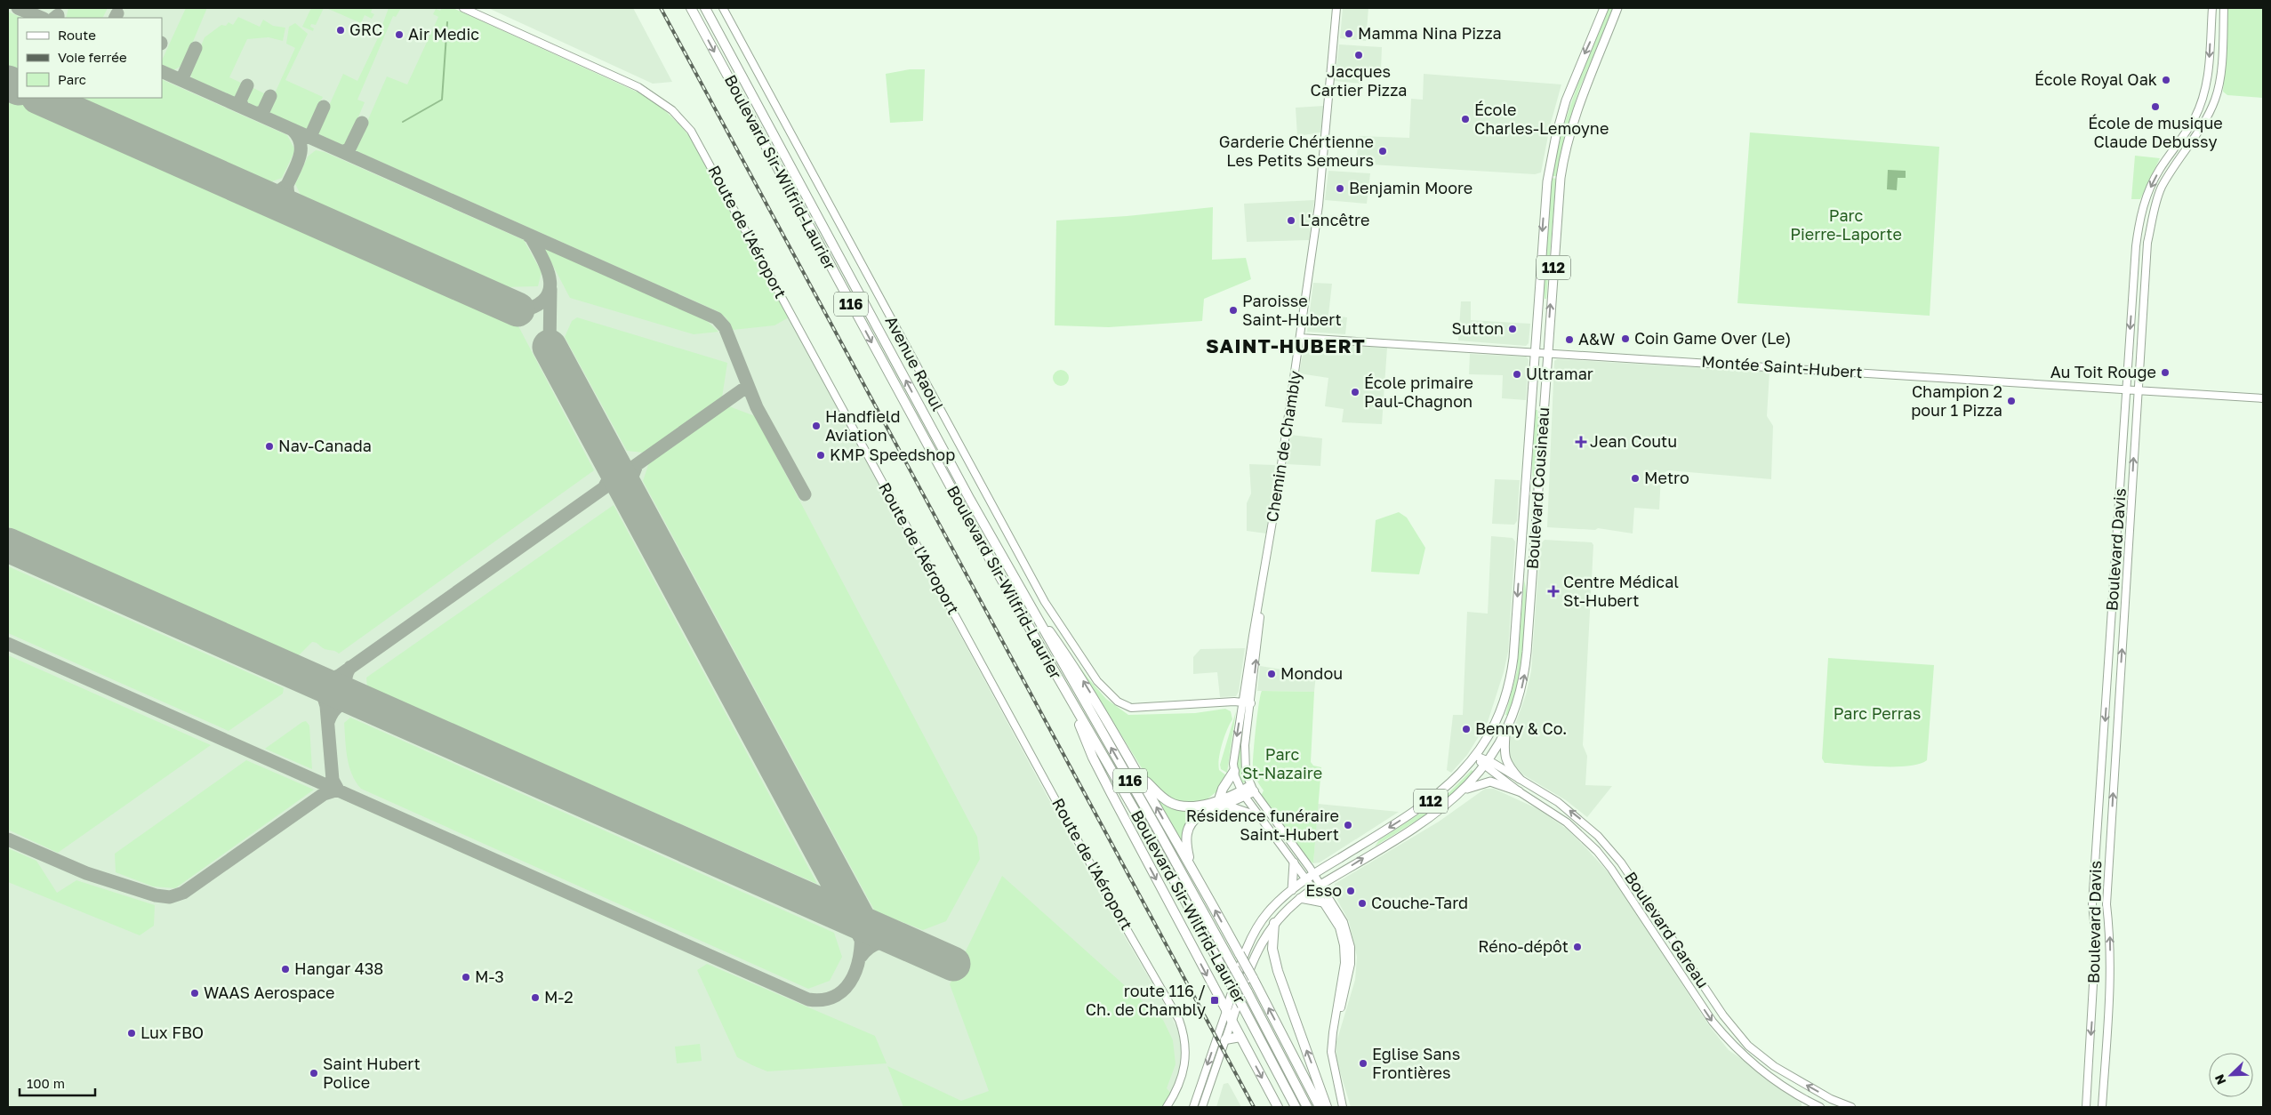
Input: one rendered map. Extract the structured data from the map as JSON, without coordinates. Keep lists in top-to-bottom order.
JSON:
{
  "streets": {
    "highway": ["Boulevard Sir-Wilfrid-Laurier", "116"],
    "main road": ["112", "Boulevard Cousineau"],
    "street": [
      "Route de l'Aéroport",
      "Avenue Raoul",
      "Montée Saint-Hubert",
      "Chemin de Chambly",
      "Boulevard Davis",
      "Boulevard Gareau"
    ]
  },
  "crossings": [
    ["112", "Chemin de Chambly"],
    ["112", "Boulevard Cousineau"],
    ["Avenue Raoul", "Chemin de Chambly"],
    ["Montée Saint-Hubert", "Chemin de Chambly"],
    ["Montée Saint-Hubert", "Boulevard Cousineau"],
    ["Montée Saint-Hubert", "Boulevard Davis"],
    ["Chemin de Chambly", "Boulevard Cousineau"],
    ["Boulevard Cousineau", "Boulevard Gareau"]
  ],
  "districts": ["SAINT-HUBERT"],
  "parks": ["Parc Pierre-Laporte", "Parc Perras", "Parc St-Nazaire"],
  "places": {
    "other": [
      "GRC",
      "Mamma Nina Pizza",
      "Air Medic",
      "Jacques Cartier Pizza",
      "École Royal Oak",
      "École de musique Claude Debussy",
      "École Charles-Lemoyne",
      "Garderie Chértienne Les Petits Semeurs",
      "Benjamin Moore",
      "L'ancêtre",
      "Paroisse Saint-Hubert",
      "Sutton",
      "Coin Game Over (Le)",
      "A&W",
      "Au Toit Rouge",
      "Ultramar",
      "École primaire Paul-Chagnon",
      "Champion 2 pour 1 Pizza",
      "Handfield Aviation",
      "Nav-Canada",
      "KMP Speedshop",
      "Metro",
      "Mondou",
      "Benny & Co.",
      "Résidence funéraire Saint-Hubert",
      "Esso",
      "Couche-Tard",
      "Réno-dépôt",
      "Hangar 438",
      "M-3",
      "WAAS Aerospace",
      "M-2",
      "Lux FBO",
      "Eglise Sans Frontières",
      "Saint Hubert Police"
    ],
    "health": ["Jean Coutu", "Centre Médical St-Hubert"],
    "transit": ["route 116 / Ch. de Chambly"]
  },
  "legend": ["Route", "Voie ferrée", "Parc"],
  "scale_bar": "100 m",
  "north": "bottom left"
}
